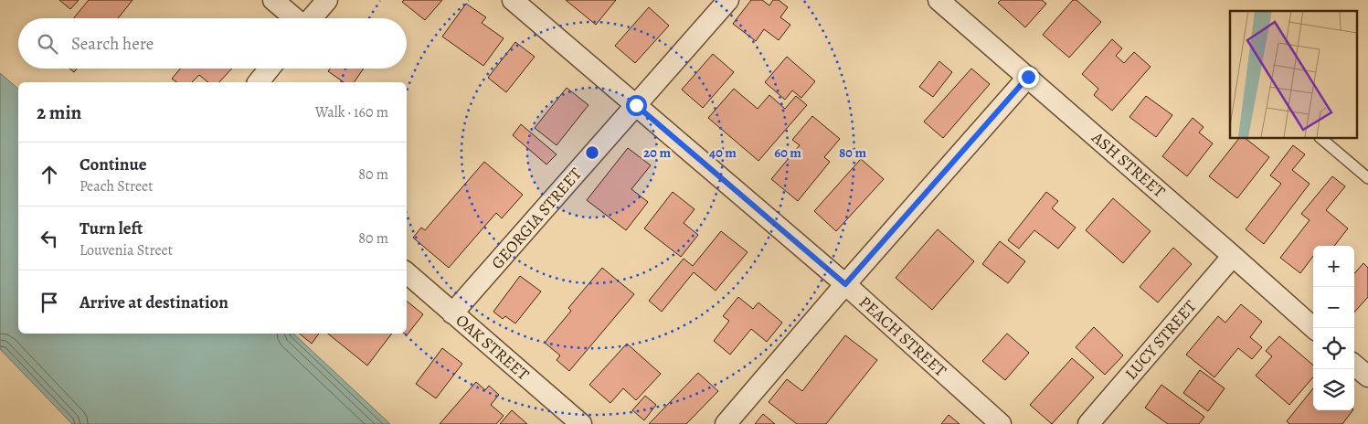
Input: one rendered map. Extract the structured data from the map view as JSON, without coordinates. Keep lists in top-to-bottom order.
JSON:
{
  "streets": {
    "street": [
      "ASH STREET",
      "GEORGIA STREET",
      "PEACH STREET",
      "LUCY STREET",
      "OAK STREET"
    ]
  },
  "crossings": [
    ["ASH STREET", "LUCY STREET"],
    ["GEORGIA STREET", "PEACH STREET"],
    ["GEORGIA STREET", "OAK STREET"]
  ],
  "page": {
    "search": "Search here",
    "heading": ["2 min", "Walk · 160 m"],
    "list": [
      ["Continue", "Peach Street", "80 m"],
      ["Turn left", "Louvenia Street", "80 m"],
      "Arrive at destination"
    ],
    "map_buttons": ["+", "−"]
  },
  "rings": [
    "20 m",
    "40 m",
    "60 m",
    "80 m"
  ]
}
